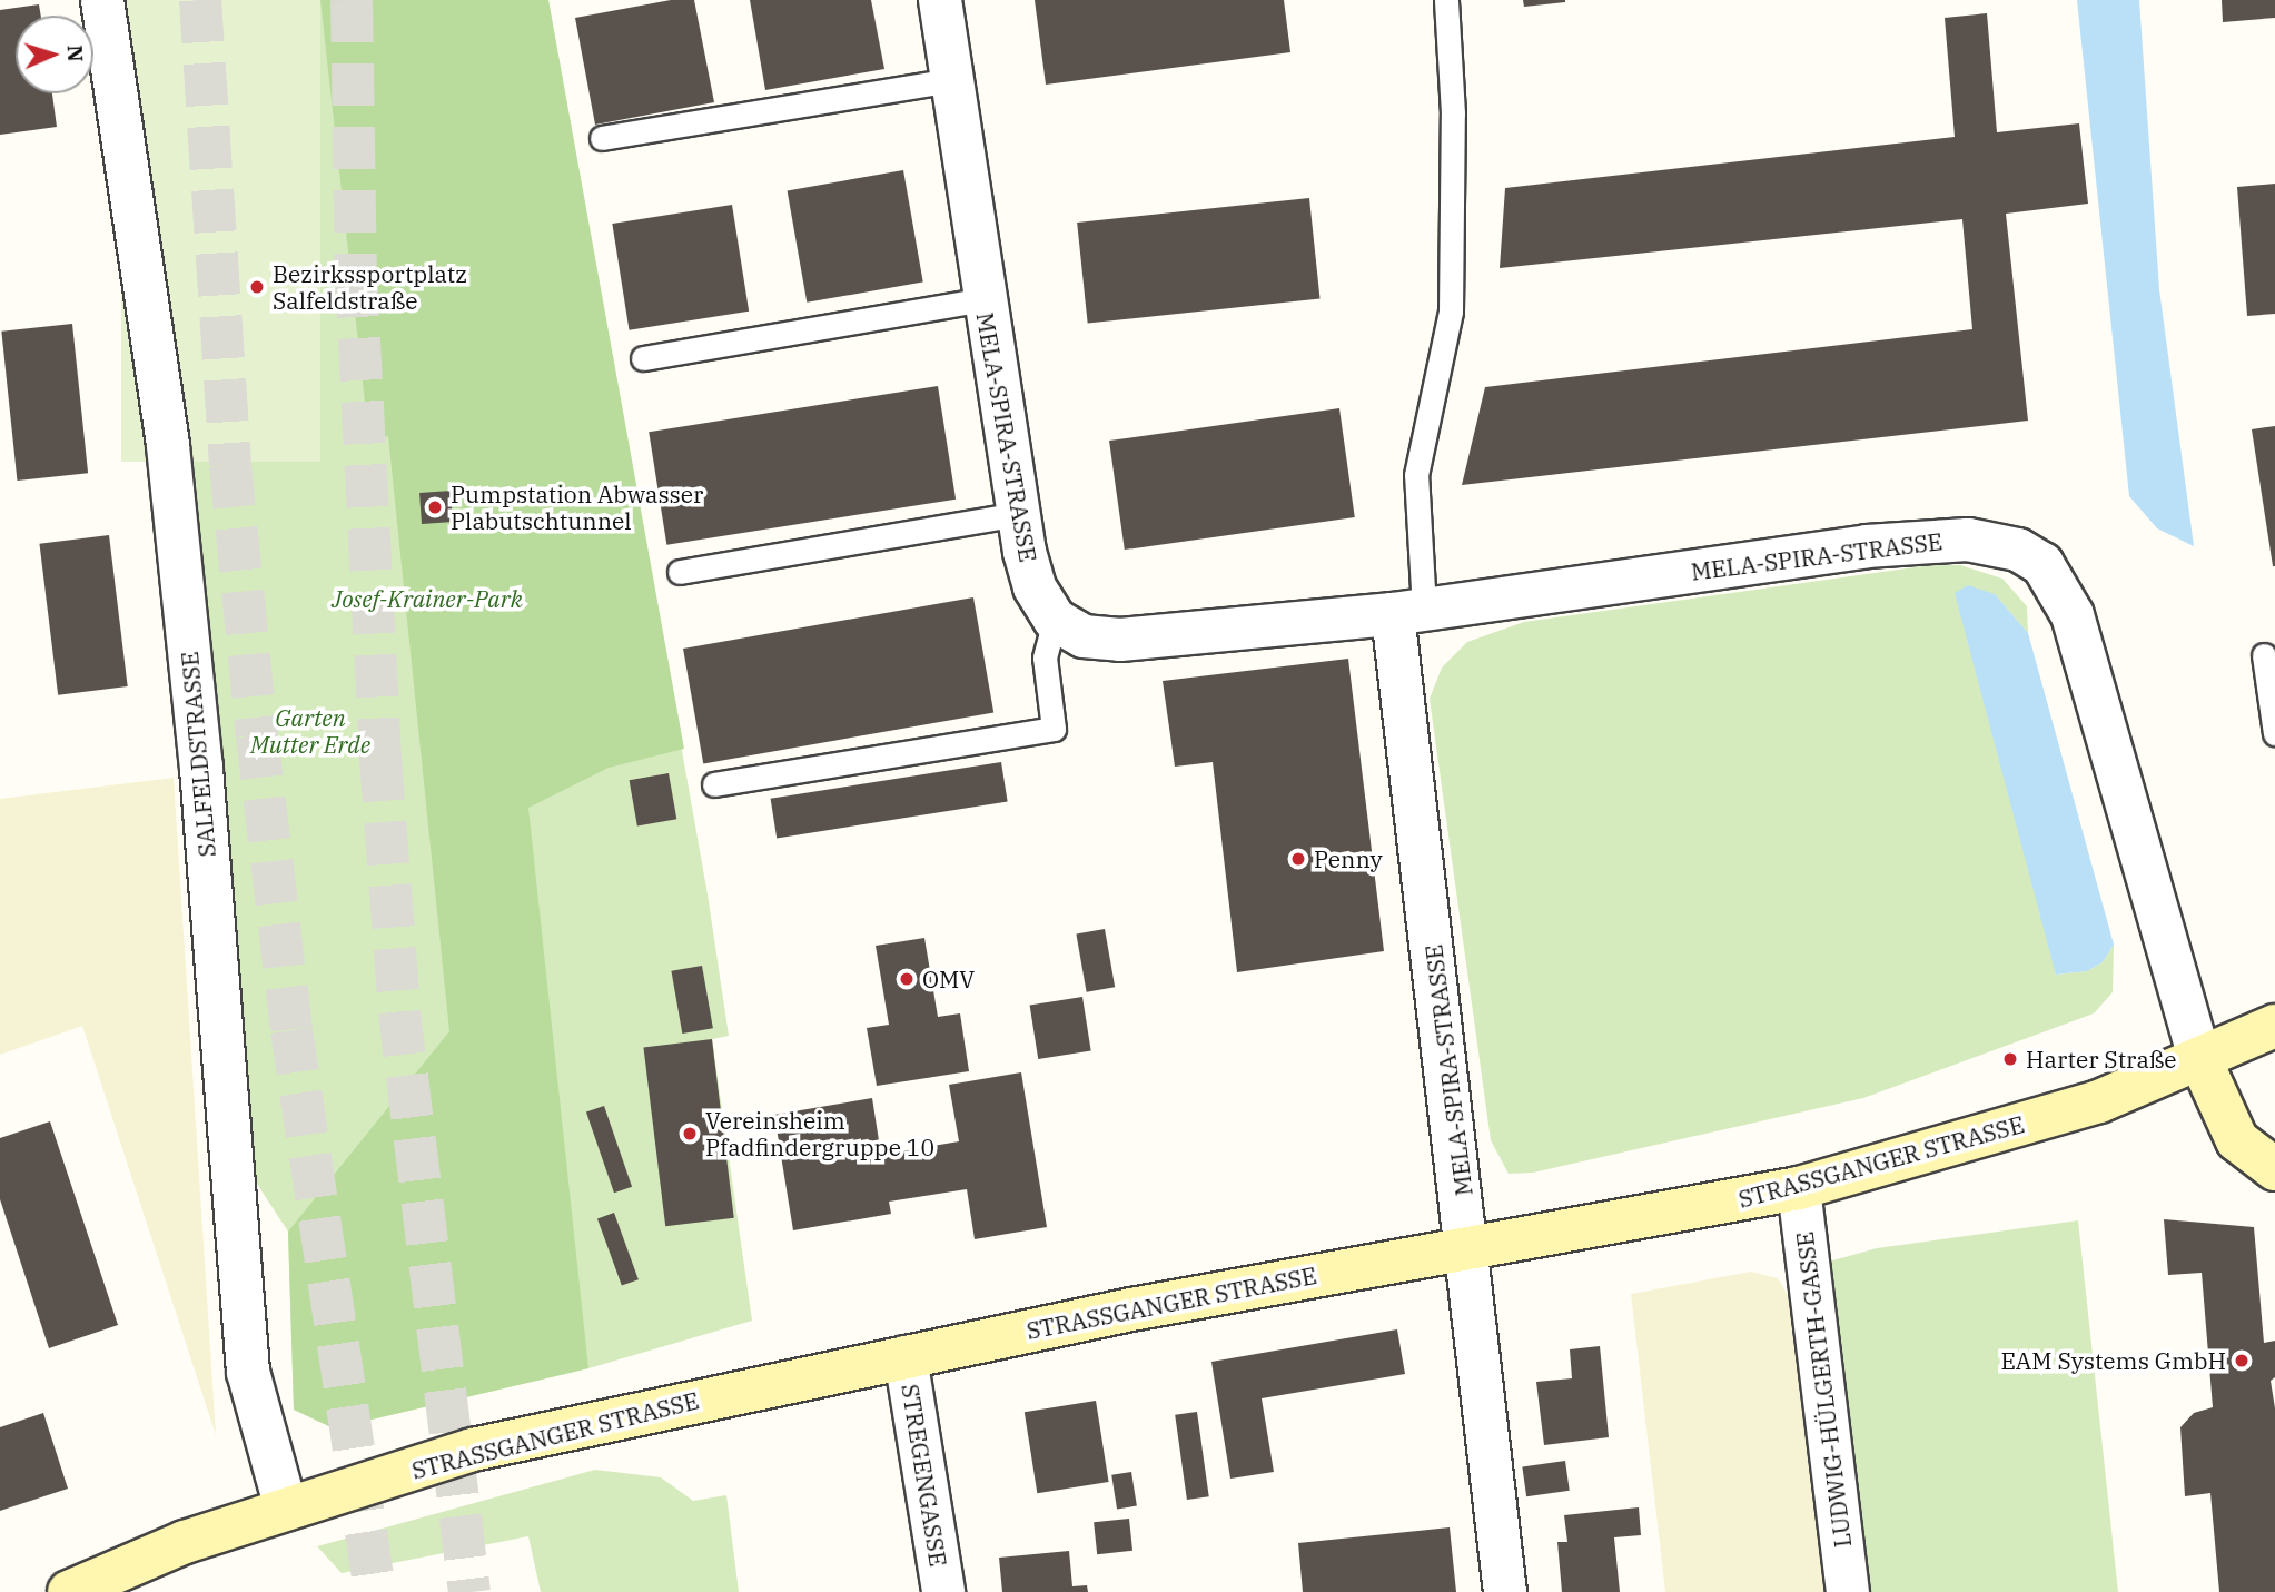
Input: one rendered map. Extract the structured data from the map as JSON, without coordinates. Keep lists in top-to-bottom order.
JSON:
{
  "streets": {
    "street": [
      "MELA-SPIRA-STRASSE",
      "SALFELDSTRASSE",
      "STRASSGANGER STRASSE",
      "LUDWIG-HÜLGERTH-GASSE",
      "STREGENGASSE"
    ]
  },
  "crossings": [
    ["MELA-SPIRA-STRASSE", "STRASSGANGER STRASSE"],
    ["SALFELDSTRASSE", "STRASSGANGER STRASSE"],
    ["STRASSGANGER STRASSE", "LUDWIG-HÜLGERTH-GASSE"],
    ["STRASSGANGER STRASSE", "STREGENGASSE"]
  ],
  "parks": ["Josef-Krainer-Park", "Garten Mutter Erde"],
  "places": [
    "Bezirkssportplatz Salfeldstraße",
    "Pumpstation Abwasser Plabutschtunnel",
    "Penny",
    "OMV",
    "Harter Straße",
    "Vereinsheim Pfadfindergruppe 10",
    "EAM Systems GmbH"
  ],
  "north": "right"
}
